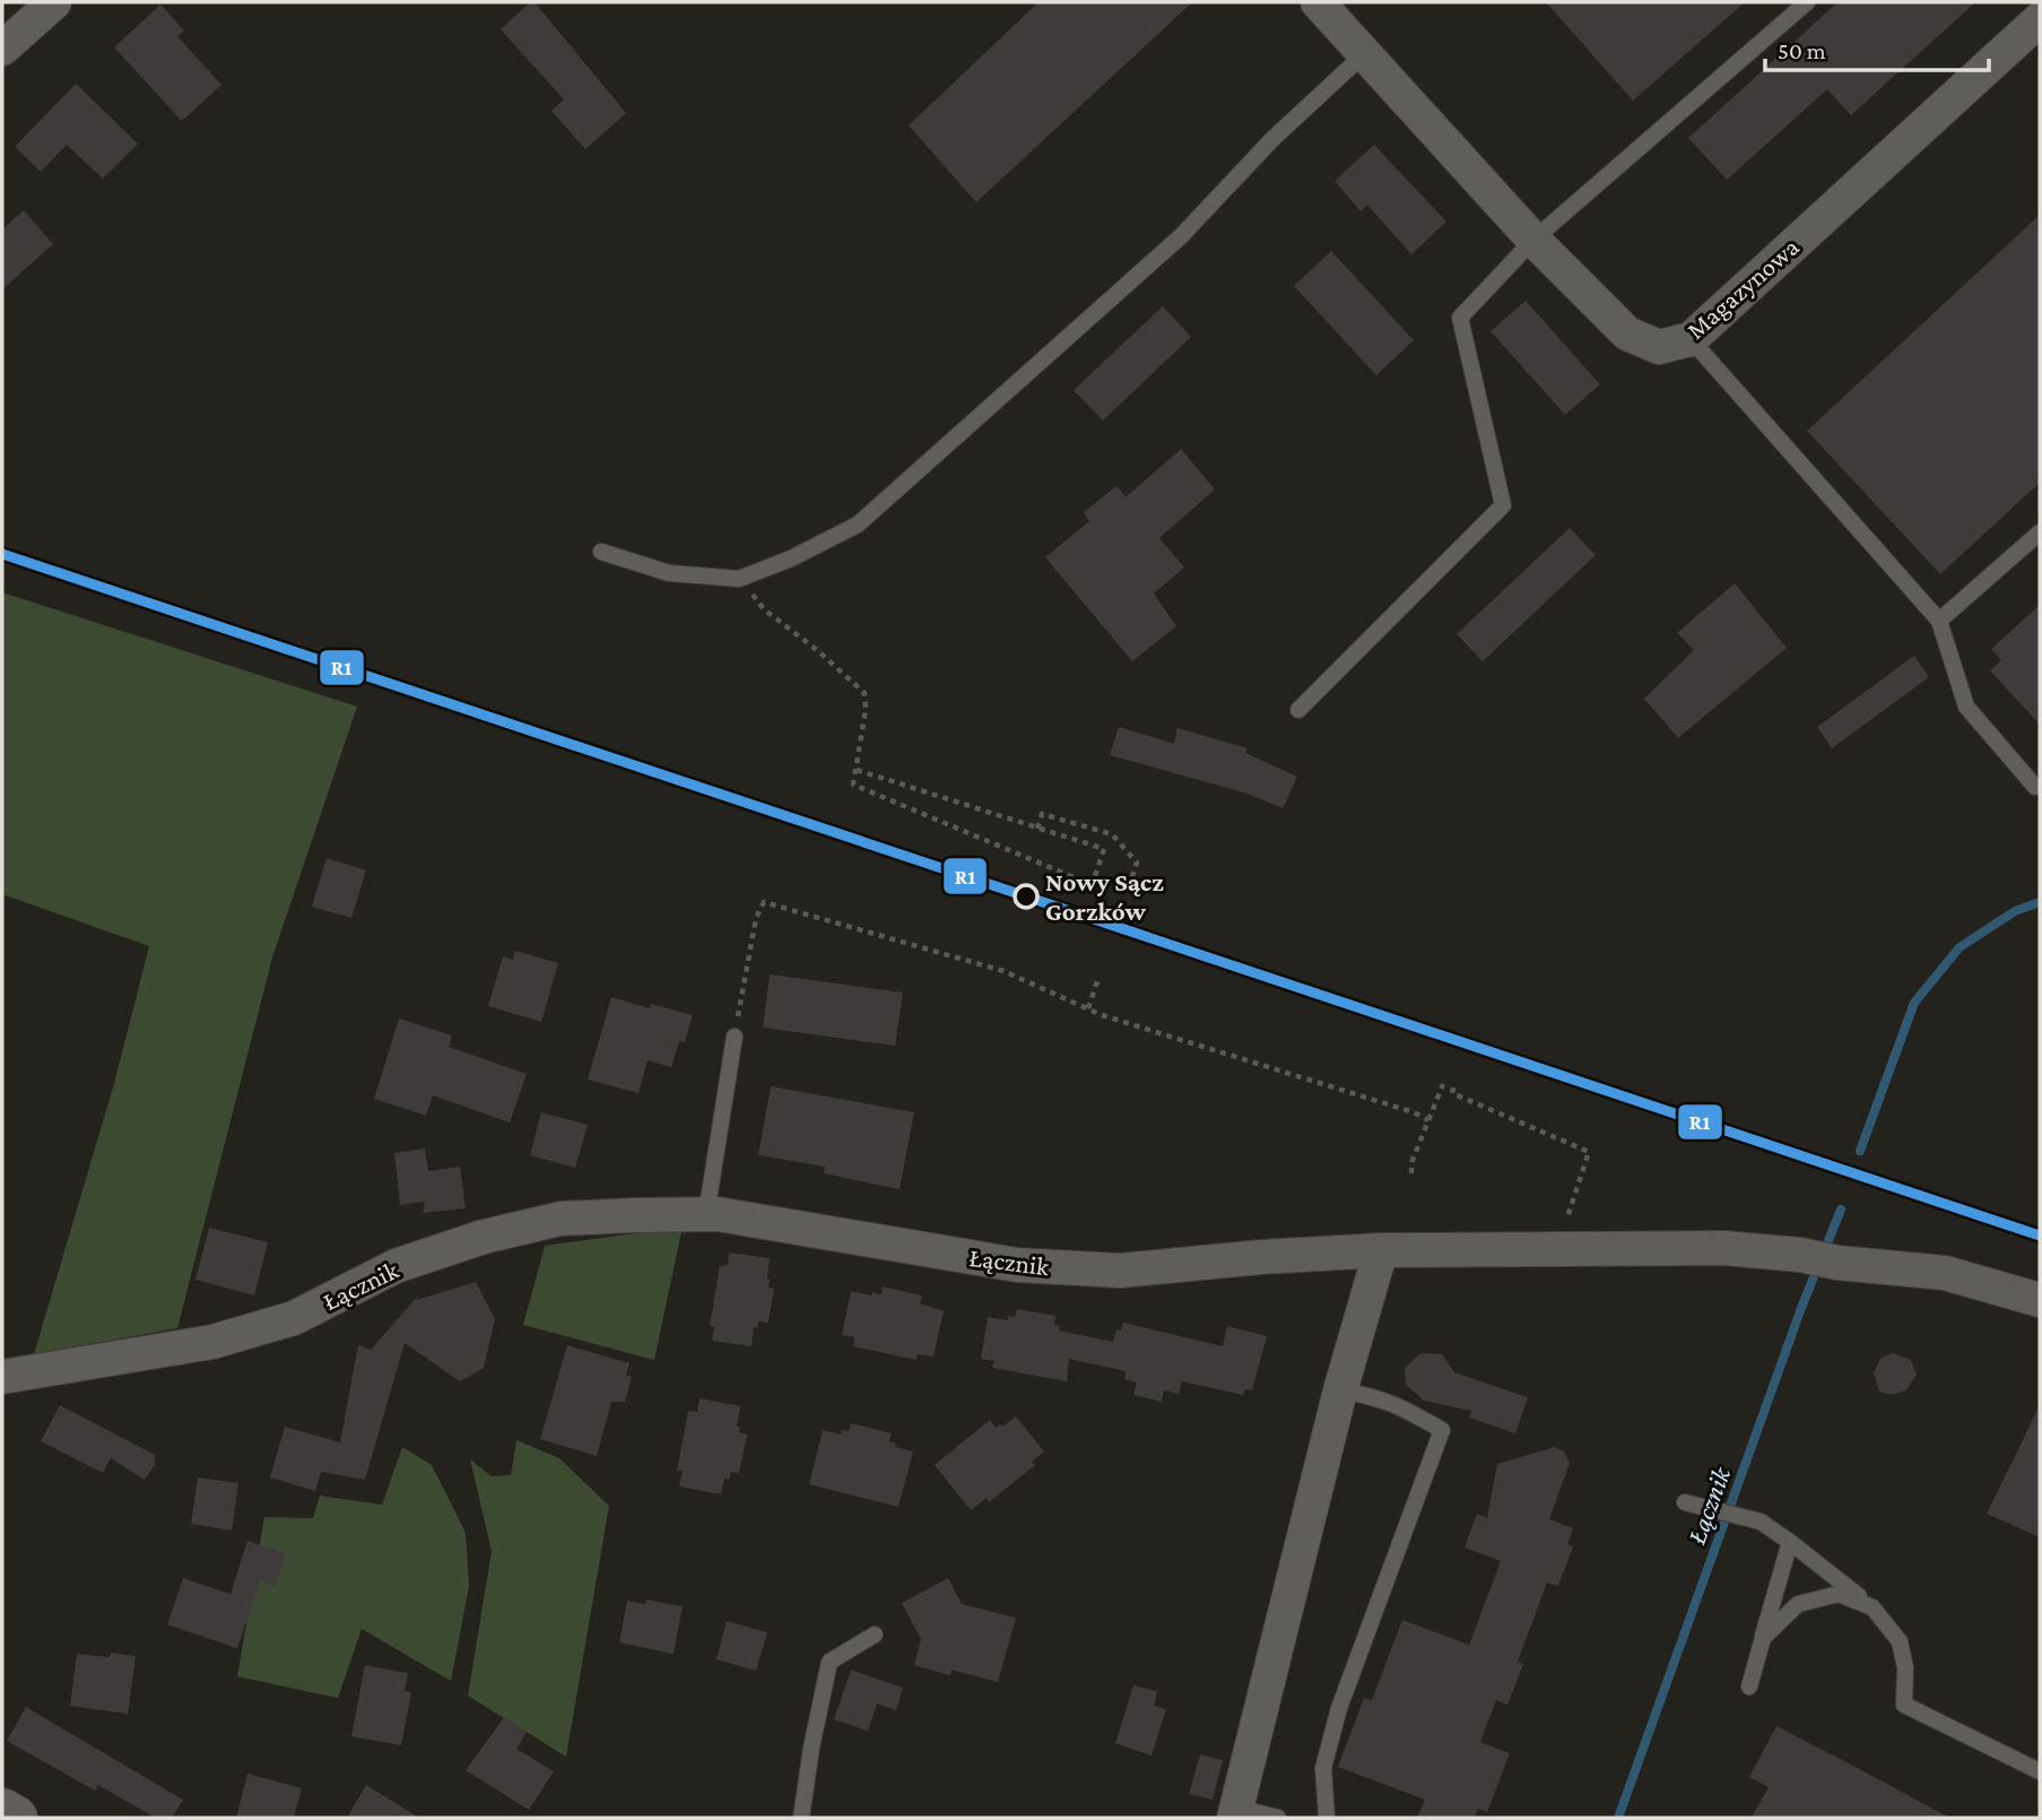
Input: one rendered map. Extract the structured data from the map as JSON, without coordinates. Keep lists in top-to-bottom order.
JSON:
{
  "streets": {
    "street": ["Magazynowa", "Łącznik"]
  },
  "water": ["Łącznik"],
  "places": ["Nowy Sącz Gorzków"],
  "lines": ["transit line R1"],
  "scale_bar": "50 m"
}
